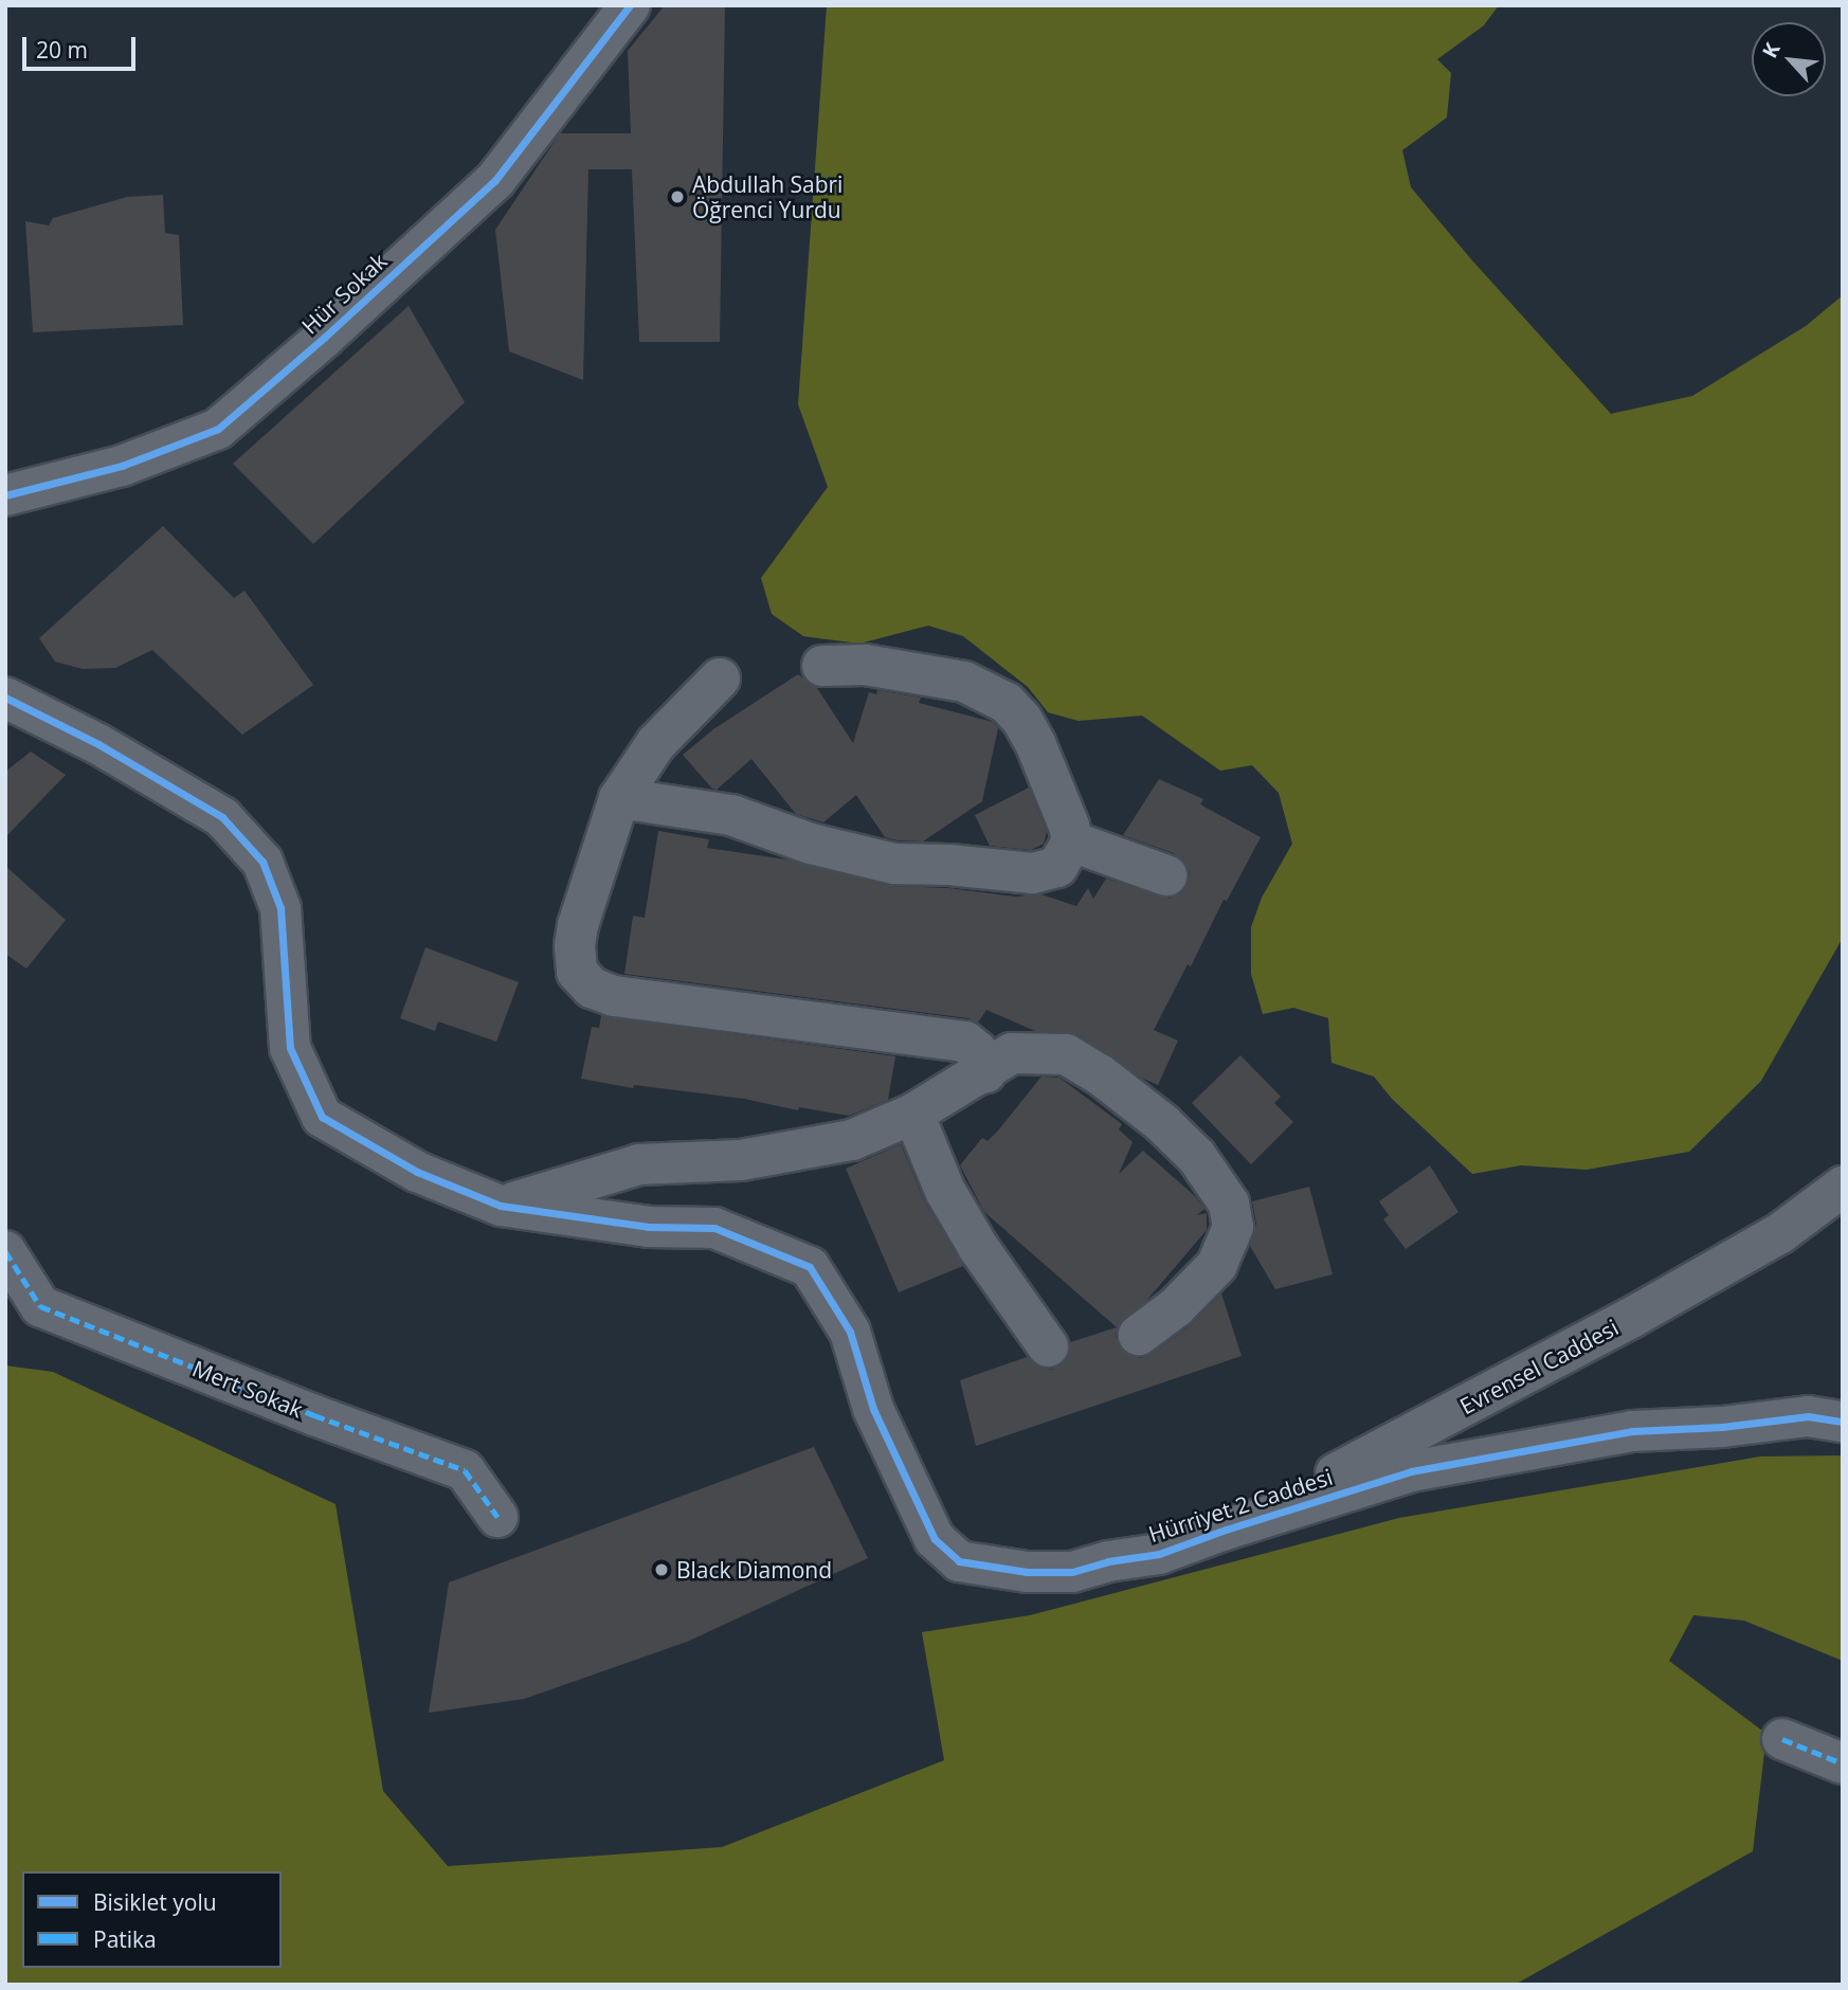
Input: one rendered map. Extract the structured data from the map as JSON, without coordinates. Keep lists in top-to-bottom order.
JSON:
{
  "streets": {
    "street": [
      "Hür Sokak",
      "Evrensel Caddesi",
      "Mert Sokak",
      "Hürriyet 2 Caddesi"
    ]
  },
  "crossings": [
    ["Evrensel Caddesi", "Hürriyet 2 Caddesi"]
  ],
  "places": ["Abdullah Sabri Öğrenci Yurdu", "Black Diamond"],
  "legend": ["Bisiklet yolu", "Patika"],
  "scale_bar": "20 m",
  "north": "top left"
}
